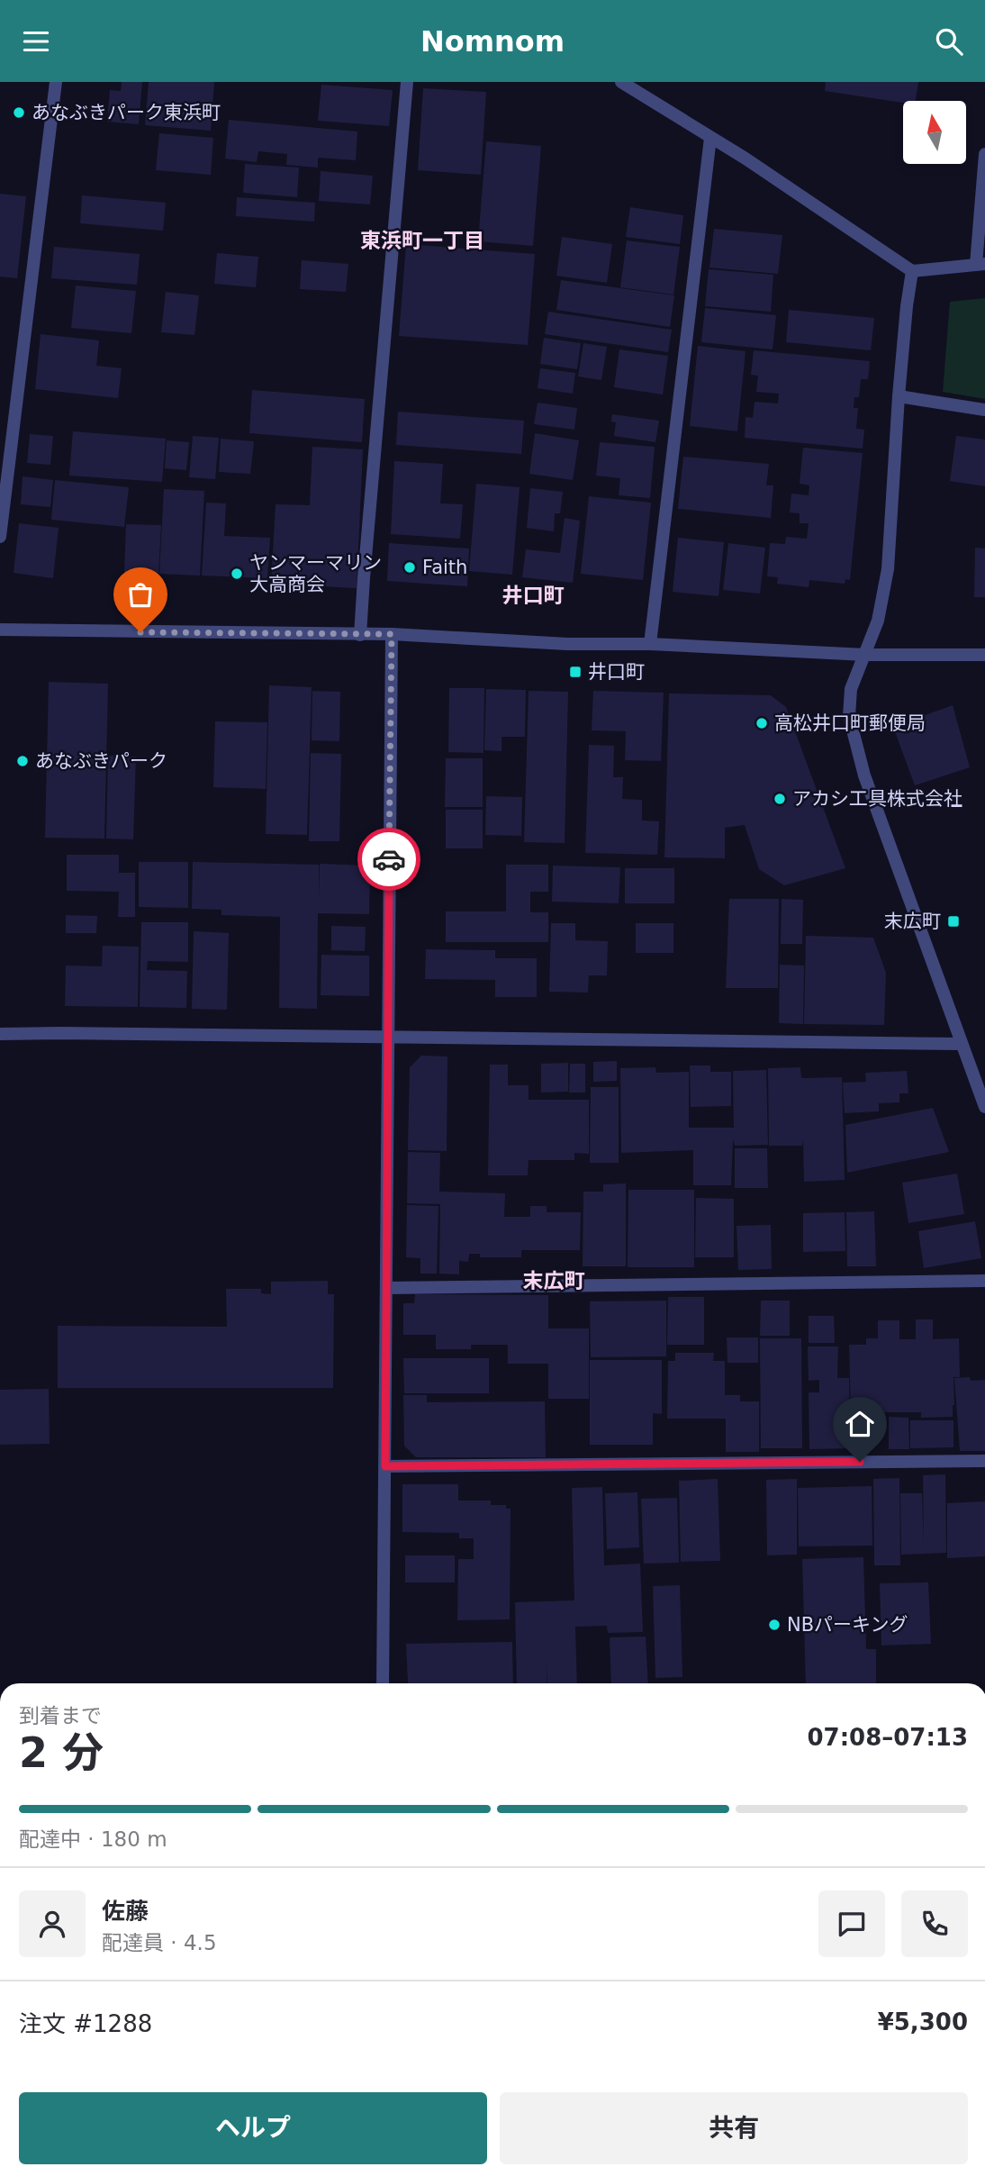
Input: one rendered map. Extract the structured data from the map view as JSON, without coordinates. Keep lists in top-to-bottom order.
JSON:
{
  "districts": ["東浜町一丁目", "井口町", "末広町"],
  "places": {
    "other": [
      "あなぶきパーク東浜町",
      "Faith",
      "ヤンマーマリン 大高商会",
      "高松井口町郵便局",
      "あなぶきパーク",
      "アカシ工具株式会社",
      "NBパーキング"
    ],
    "transit": ["井口町", "末広町"]
  },
  "north": "top",
  "page": {
    "header": "Nomnom",
    "heading": ["2 分", "到着まで", "07:08–07:13"],
    "panel": [
      "佐藤",
      "配達員 · 4.5",
      "注文 #1288",
      "¥5,300"
    ],
    "bar": "配達中 · 180 m",
    "buttons": ["ヘルプ", "共有"]
  }
}
